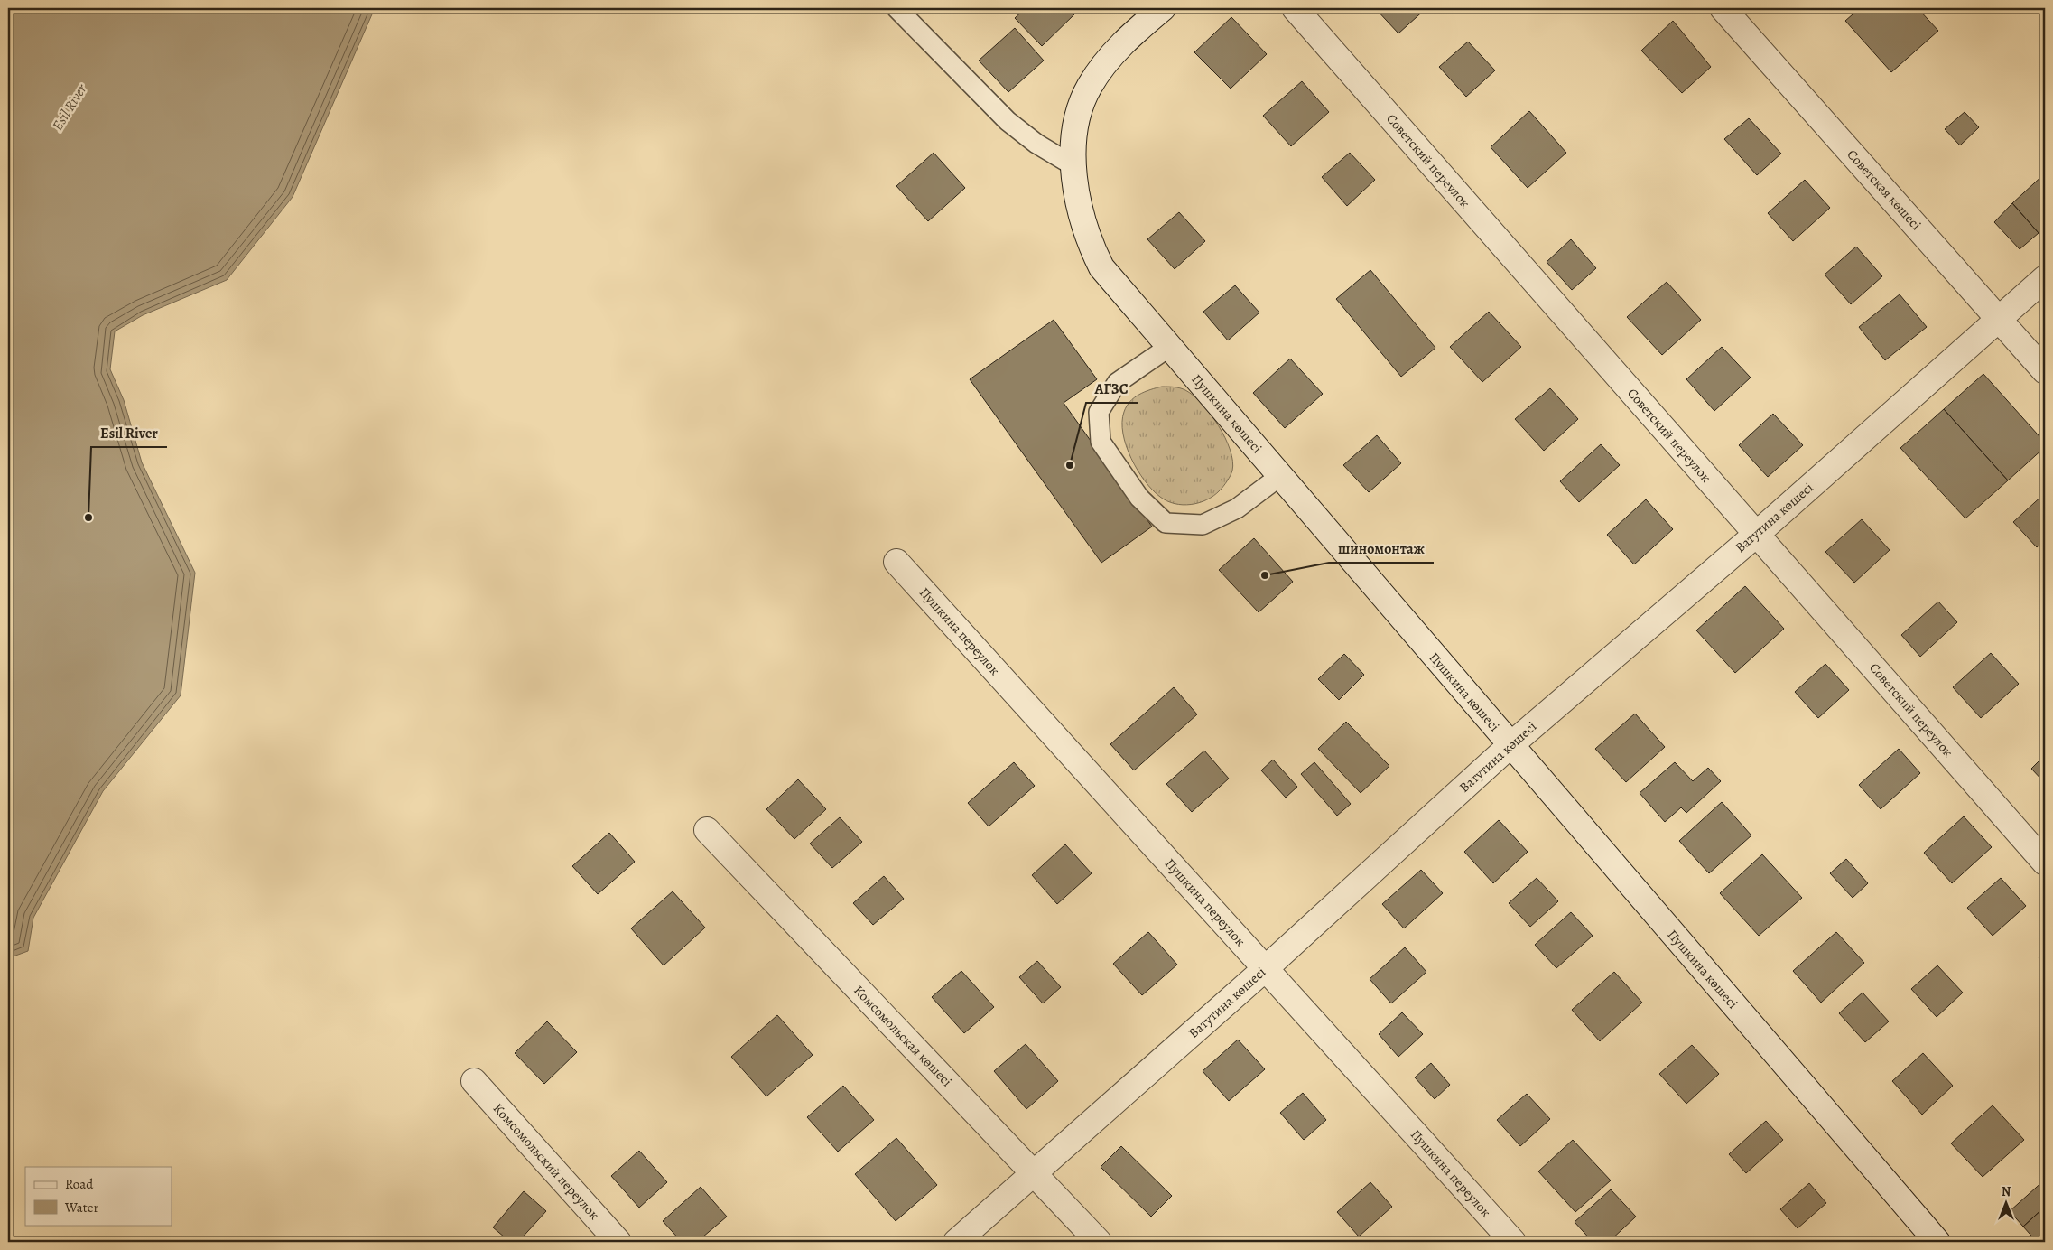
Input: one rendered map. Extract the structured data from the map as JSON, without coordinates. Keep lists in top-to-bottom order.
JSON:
{
  "streets": {
    "street": [
      "Советский переулок",
      "Советская көшесі",
      "Пушкина көшесі",
      "Ватутина көшесі",
      "Пушкина переулок",
      "Комсомольская көшесі",
      "Комсомольский переулок"
    ]
  },
  "crossings": [
    ["Советский переулок", "Ватутина көшесі"],
    ["Советская көшесі", "Ватутина көшесі"],
    ["Пушкина көшесі", "Ватутина көшесі"],
    ["Ватутина көшесі", "Пушкина переулок"],
    ["Ватутина көшесі", "Комсомольская көшесі"]
  ],
  "water": ["Esil River"],
  "places": ["АГЗС", "Esil River", "шиномонтаж"],
  "legend": ["Road", "Water"],
  "north": "top"
}
